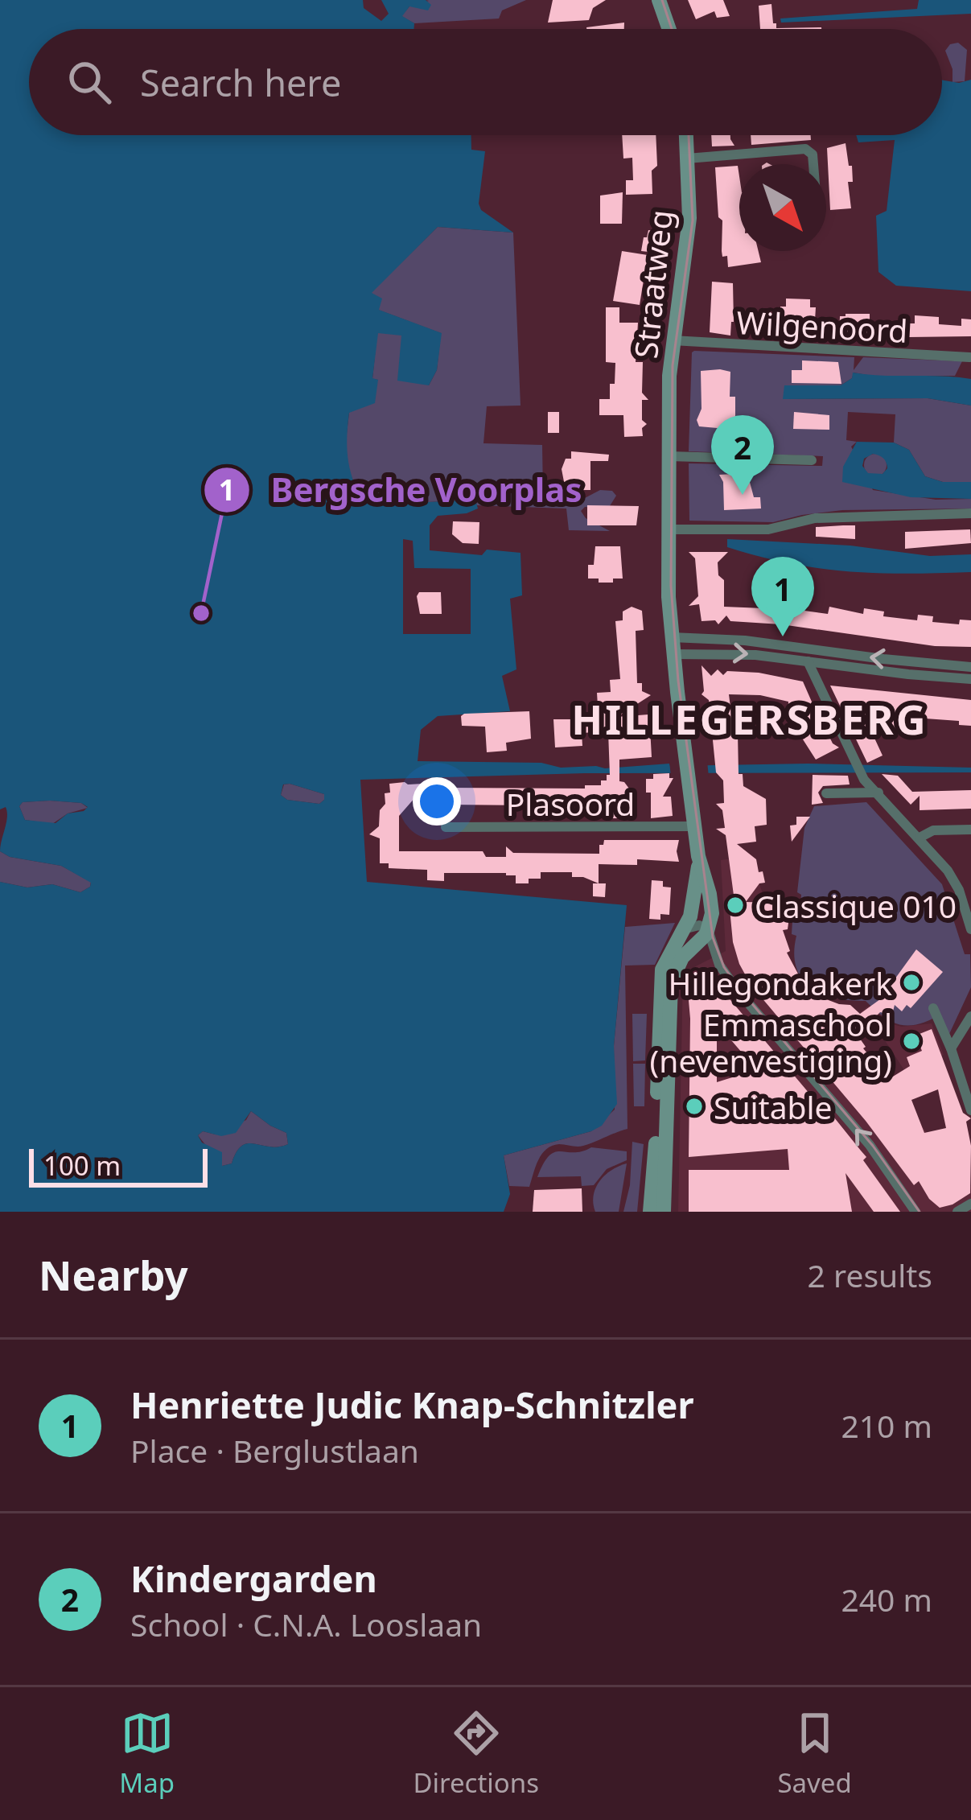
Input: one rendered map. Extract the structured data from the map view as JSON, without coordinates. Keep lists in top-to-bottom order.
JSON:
{
  "streets": {
    "street": ["Straatweg", "Wilgenoord", "Plasoord"]
  },
  "crossings": [
    ["Straatweg", "Wilgenoord"],
    ["Straatweg", "Plasoord"]
  ],
  "districts": ["HILLEGERSBERG"],
  "places": [
    "Bergsche Voorplas",
    "Classique 010",
    "Hillegondakerk",
    "Emmaschool (nevenvestiging)",
    "Suitable"
  ],
  "scale_bar": "100 m",
  "north": "bottom right",
  "page": {
    "search": "Search here",
    "pins": ["2", "1"],
    "scale": "100 m",
    "heading": ["Nearby", "2 results"],
    "list": [
      {
        "mark": "1",
        "name": "Henriette Judic Knap-Schnitzler",
        "note": "Place · Berglustlaan",
        "value": "210 m"
      },
      {
        "mark": "2",
        "name": "Kindergarden",
        "note": "School · C.N.A. Looslaan",
        "value": "240 m"
      }
    ],
    "nav": ["Map", "Directions", "Saved"]
  }
}
